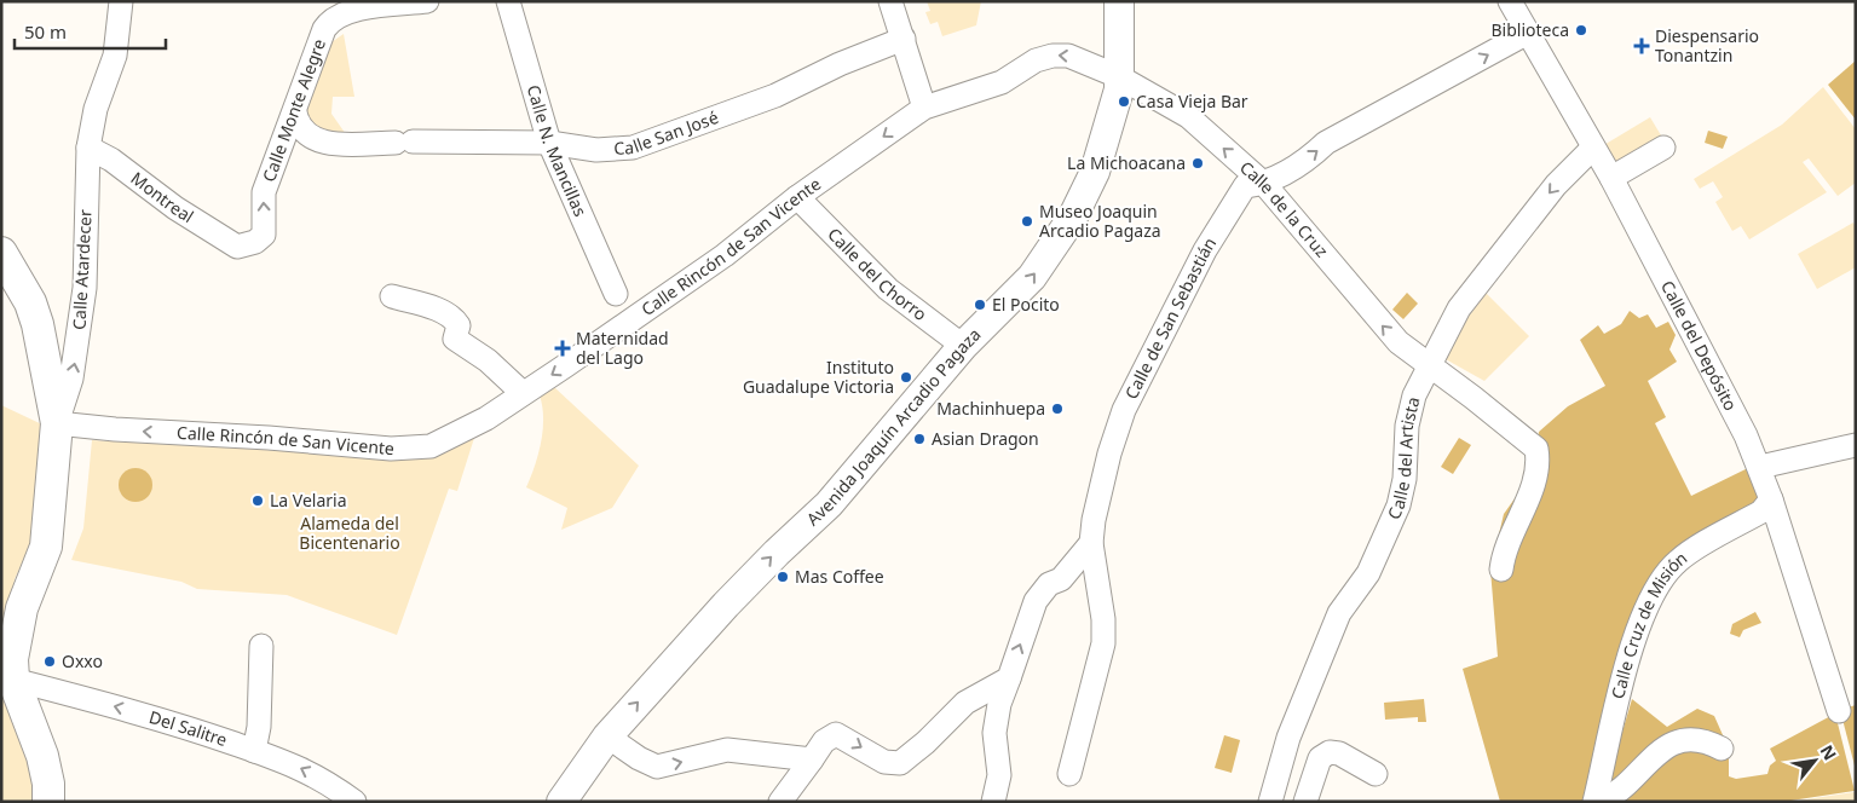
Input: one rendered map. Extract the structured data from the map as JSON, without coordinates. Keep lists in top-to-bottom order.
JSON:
{
  "streets": {
    "street": [
      "Calle Monte Alegre",
      "Calle San José",
      "Calle N. Mancillas",
      "Montreal",
      "Calle de la Cruz",
      "Calle Rincón de San Vicente",
      "Calle Atardecer",
      "Calle del Chorro",
      "Calle de San Sebastián",
      "Calle del Depósito",
      "Avenida Joaquín Arcadio Pagaza",
      "Calle del Artista",
      "Calle Cruz de Misión",
      "Del Salitre"
    ]
  },
  "crossings": [
    ["Calle Monte Alegre", "Calle San José"],
    ["Calle Monte Alegre", "Montreal"],
    ["Calle San José", "Calle N. Mancillas"],
    ["Montreal", "Calle Atardecer"],
    ["Calle de la Cruz", "Calle Rincón de San Vicente"],
    ["Calle de la Cruz", "Calle de San Sebastián"],
    ["Calle de la Cruz", "Avenida Joaquín Arcadio Pagaza"],
    ["Calle de la Cruz", "Calle del Artista"],
    ["Calle Rincón de San Vicente", "Calle Atardecer"],
    ["Calle Rincón de San Vicente", "Calle del Chorro"],
    ["Calle Rincón de San Vicente", "Avenida Joaquín Arcadio Pagaza"],
    ["Calle del Chorro", "Avenida Joaquín Arcadio Pagaza"],
    ["Calle de San Sebastián", "Calle del Depósito"],
    ["Calle del Depósito", "Calle del Artista"],
    ["Calle del Depósito", "Calle Cruz de Misión"]
  ],
  "one_way": [
    "Calle Monte Alegre",
    "Calle de la Cruz",
    "Calle Rincón de San Vicente",
    "Calle Atardecer",
    "Avenida Joaquín Arcadio Pagaza",
    "Calle del Artista",
    "Del Salitre"
  ],
  "parks": ["Alameda del Bicentenario"],
  "places": {
    "other": [
      "Biblioteca",
      "Casa Vieja Bar",
      "La Michoacana",
      "Museo Joaquin Arcadio Pagaza",
      "El Pocito",
      "Instituto Guadalupe Victoria",
      "Machinhuepa",
      "Asian Dragon",
      "La Velaria",
      "Mas Coffee",
      "Oxxo"
    ],
    "health": ["Diespensario Tonantzin", "Maternidad del Lago"]
  },
  "scale_bar": "50 m",
  "north": "top right"
}
